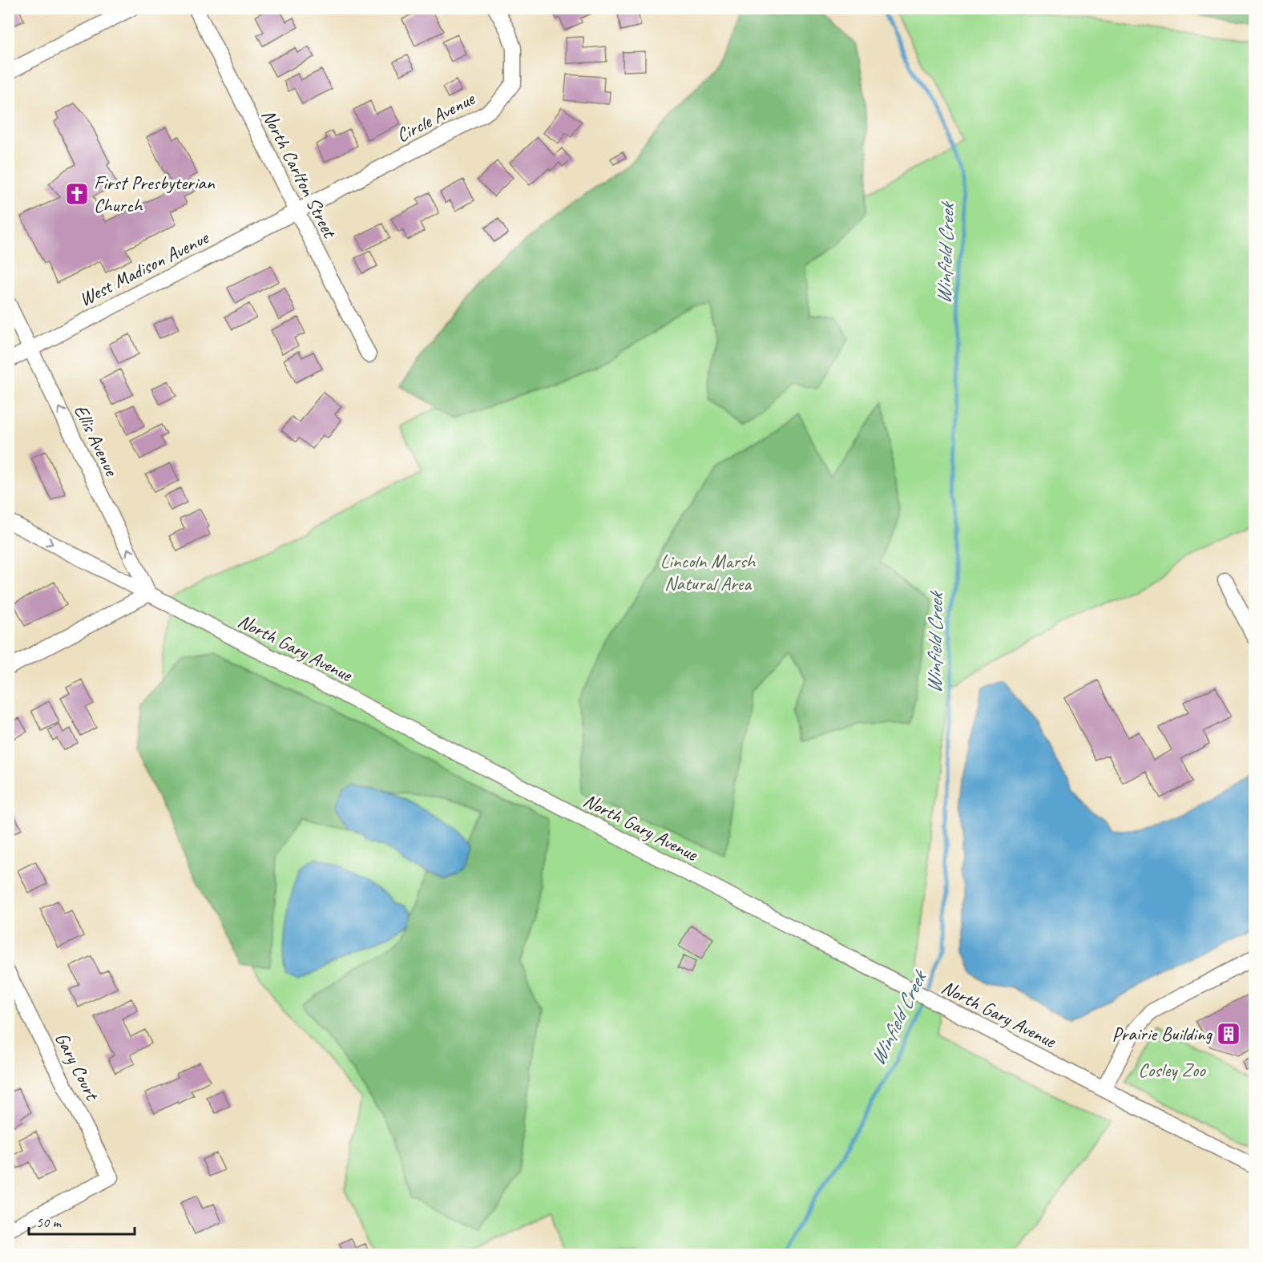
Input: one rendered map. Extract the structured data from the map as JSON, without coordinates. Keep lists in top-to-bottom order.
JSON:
{
  "streets": {
    "street": [
      "Circle Avenue",
      "North Carlton Street",
      "West Madison Avenue",
      "Ellis Avenue",
      "North Gary Avenue",
      "Gary Court"
    ]
  },
  "crossings": [
    ["Circle Avenue", "North Carlton Street"],
    ["Circle Avenue", "West Madison Avenue"],
    ["North Carlton Street", "West Madison Avenue"],
    ["West Madison Avenue", "Ellis Avenue"],
    ["Ellis Avenue", "North Gary Avenue"]
  ],
  "one_way": ["Ellis Avenue"],
  "water": ["Winfield Creek"],
  "parks": ["Lincoln Marsh Natural Area", "Cosley Zoo"],
  "places": {
    "church": ["First Presbyterian Church"],
    "building": ["Prairie Building"]
  },
  "scale_bar": "50 m"
}
